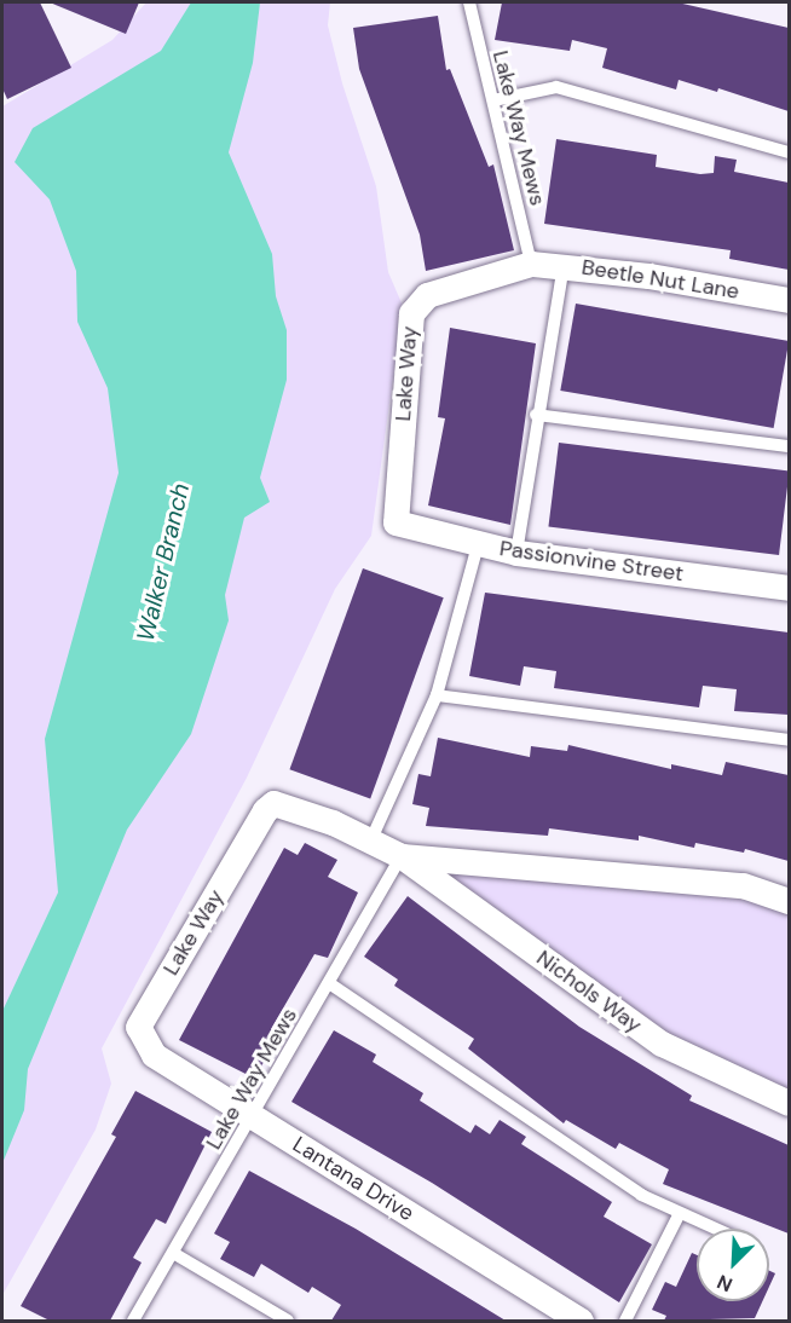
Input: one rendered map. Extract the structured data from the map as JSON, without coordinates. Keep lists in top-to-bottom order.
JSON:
{
  "streets": {
    "street": [
      "Beetle Nut Lane",
      "Lake Way",
      "Passionvine Street",
      "Nichols Way",
      "Lantana Drive"
    ],
    "lane": ["Lake Way Mews"]
  },
  "crossings": [
    ["Lake Way Mews", "Beetle Nut Lane"],
    ["Lake Way Mews", "Lake Way"],
    ["Lake Way Mews", "Nichols Way"],
    ["Lake Way Mews", "Lantana Drive"],
    ["Beetle Nut Lane", "Lake Way"],
    ["Lake Way", "Passionvine Street"],
    ["Lake Way", "Nichols Way"],
    ["Lake Way", "Lantana Drive"]
  ],
  "water": ["Walker Branch"],
  "north": "bottom left"
}
